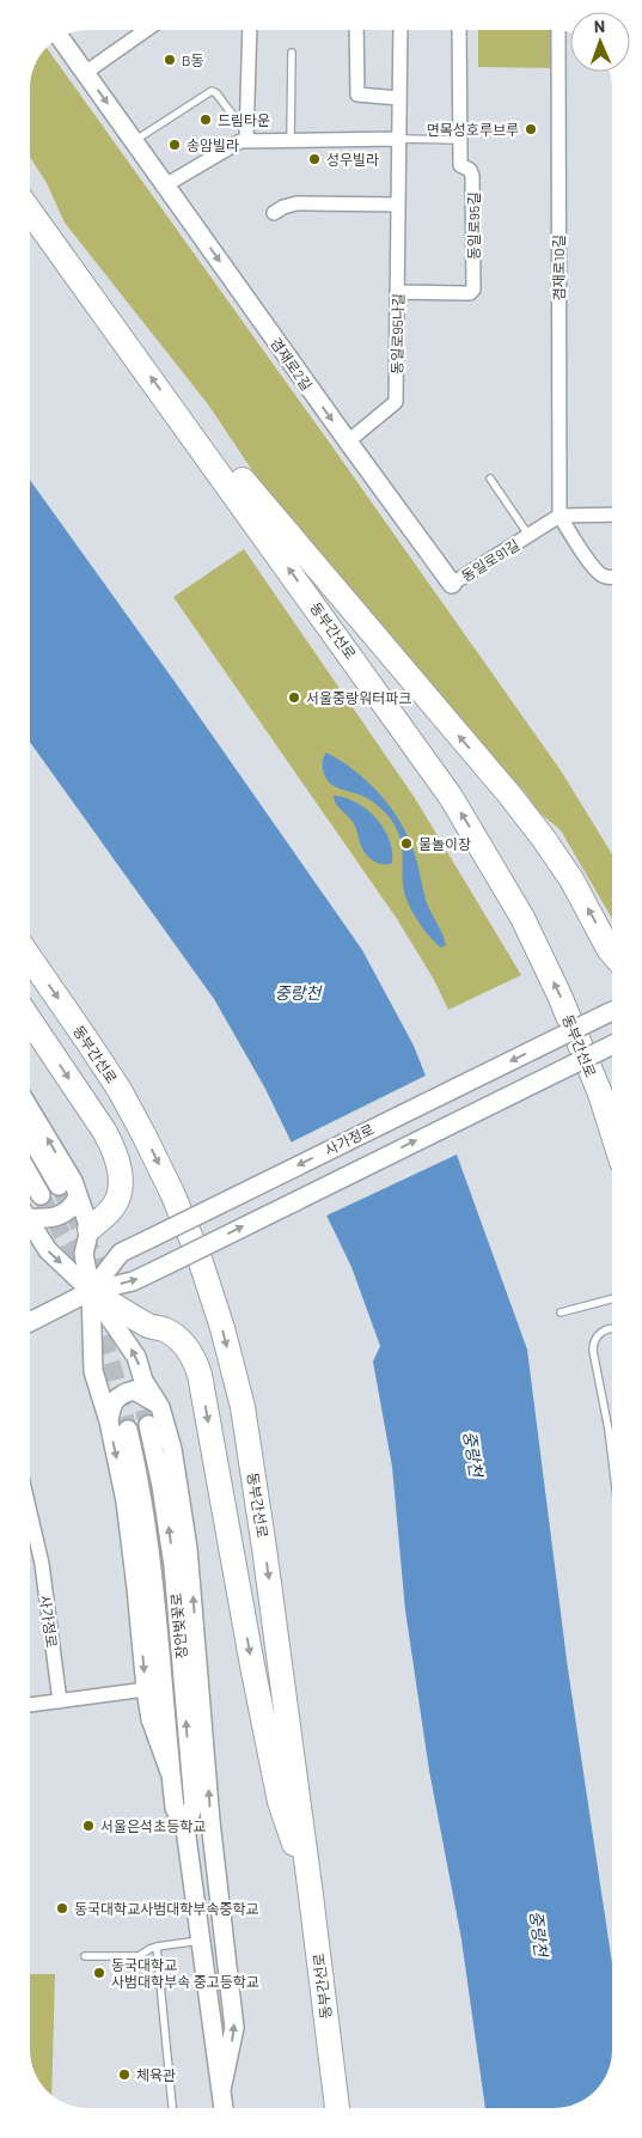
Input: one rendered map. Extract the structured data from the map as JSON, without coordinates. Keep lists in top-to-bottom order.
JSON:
{
  "streets": {
    "highway": ["동부간선로"],
    "main road": ["겸재로2길", "사가정로", "장안벚꽃로"],
    "street": [
      "동일로95길",
      "겸재로10길",
      "동일로95나길",
      "동일로91길"
    ]
  },
  "crossings": [
    ["동일로95길", "동일로95나길"],
    ["겸재로10길", "동일로91길"],
    ["동일로95나길", "겸재로2길"],
    ["겸재로2길", "동일로91길"]
  ],
  "one_way": ["겸재로2길"],
  "water": ["중랑천"],
  "places": [
    "B동",
    "드림타운",
    "면목성호루브루",
    "송암빌라",
    "성우빌라",
    "서울중랑워터파크",
    "물놀이장",
    "서울은석초등학교",
    "동국대학교사범대학부속중학교",
    "동국대학교 사범대학부속 중고등학교",
    "체육관"
  ],
  "north": "top"
}
